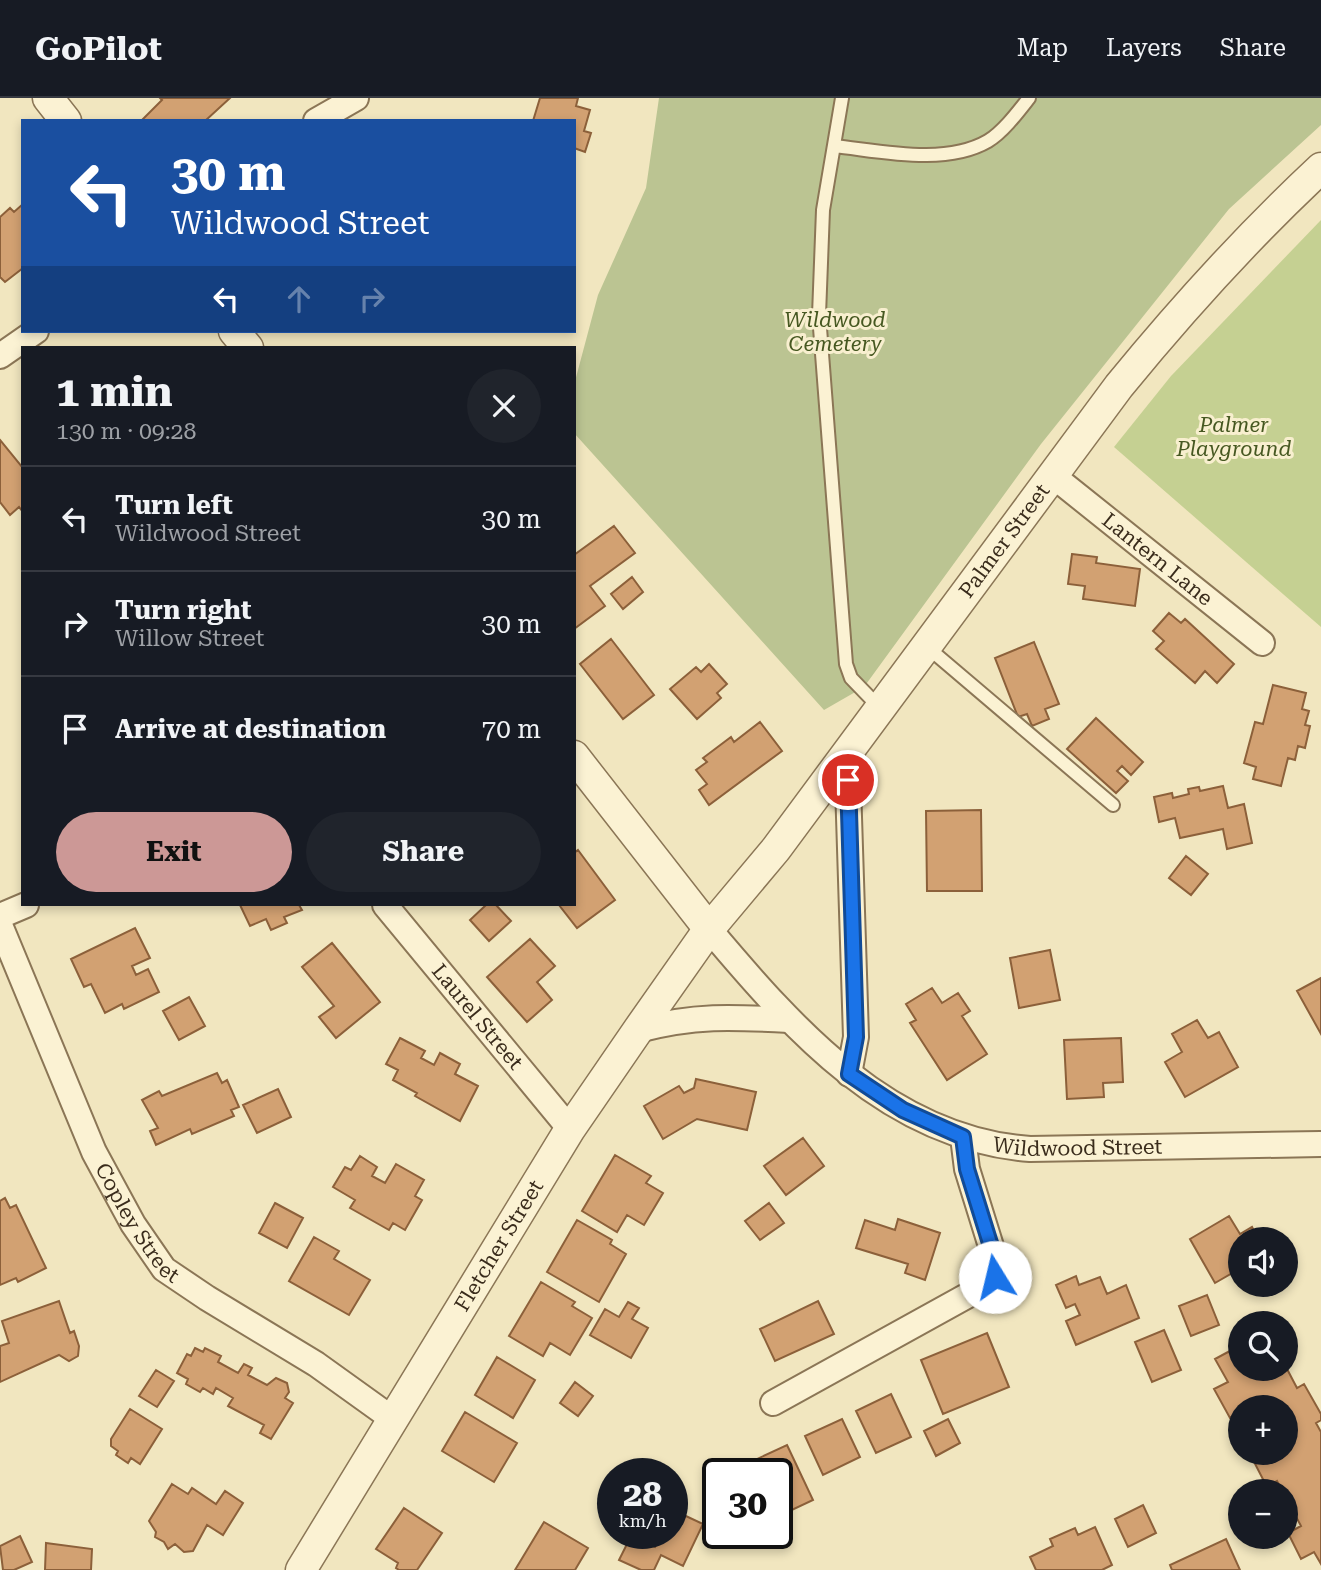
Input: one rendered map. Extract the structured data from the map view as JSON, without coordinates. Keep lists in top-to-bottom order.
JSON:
{
  "streets": {
    "street": [
      "Palmer Street",
      "Lantern Lane",
      "Laurel Street",
      "Wildwood Street",
      "Copley Street",
      "Fletcher Street"
    ]
  },
  "crossings": [
    ["Palmer Street", "Lantern Lane"],
    ["Palmer Street", "Wildwood Street"],
    ["Palmer Street", "Fletcher Street"],
    ["Laurel Street", "Fletcher Street"],
    ["Wildwood Street", "Fletcher Street"],
    ["Copley Street", "Fletcher Street"]
  ],
  "parks": ["Wildwood Cemetery", "Palmer Playground"],
  "page": {
    "header": "GoPilot",
    "nav": ["Map", "Layers", "Share"],
    "turn": ["30 m", "Wildwood Street"],
    "heading": ["1 min", "130 m · 09:28"],
    "list": [
      {
        "name": "Turn left",
        "note": "Wildwood Street",
        "value": "30 m"
      },
      {
        "name": "Turn right",
        "note": "Willow Street",
        "value": "30 m"
      },
      {
        "name": "Arrive at destination",
        "value": "70 m"
      }
    ],
    "buttons": ["Exit", "Share"],
    "map_buttons": ["+", "−"],
    "speed": "28 km/h",
    "limit": "30"
  }
}
